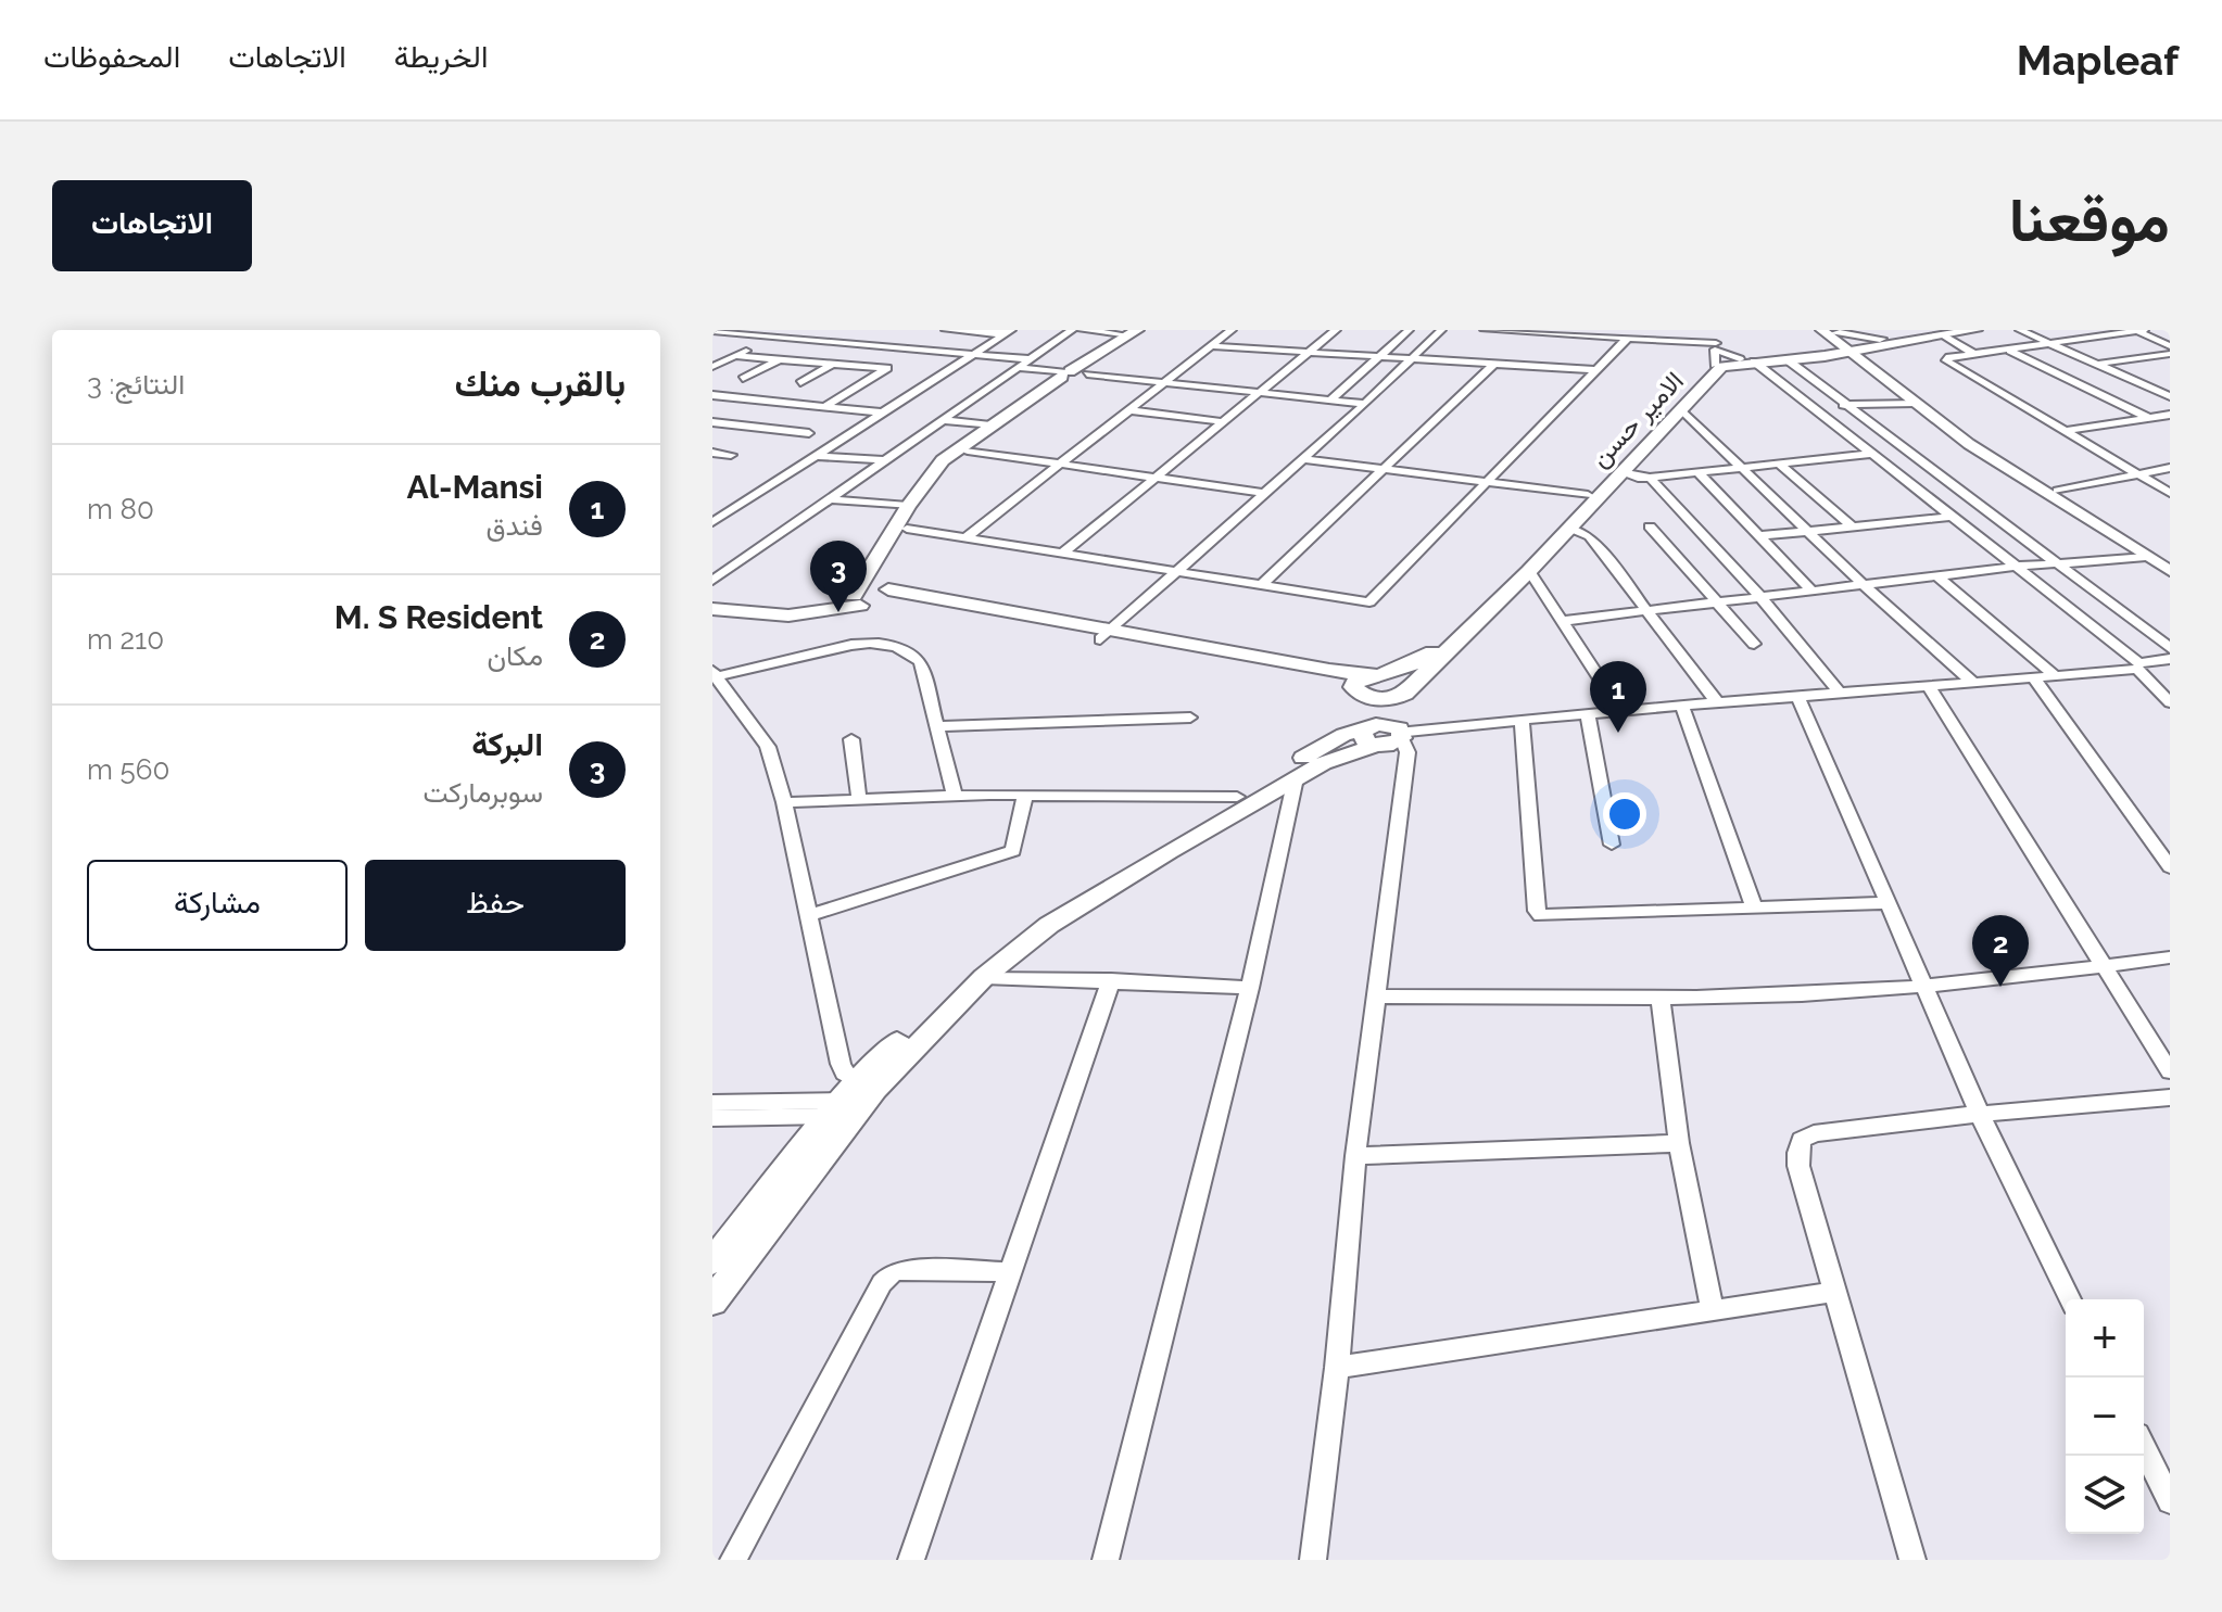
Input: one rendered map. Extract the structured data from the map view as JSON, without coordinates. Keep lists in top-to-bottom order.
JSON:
{
  "streets": {
    "main road": ["الامير حسن"]
  },
  "page": {
    "header": "Mapleaf",
    "nav": ["الخريطة", "الاتجاهات", "المحفوظات"],
    "title": "موقعنا",
    "buttons": [
      "الاتجاهات",
      ["حفظ", "مشاركة"]
    ],
    "heading": ["بالقرب منك", "النتائج: 3"],
    "list": [
      {
        "mark": "1",
        "name": "Al-Mansi",
        "note": "فندق",
        "value": "80 m"
      },
      {
        "mark": "2",
        "name": "M. S Resident",
        "note": "مكان",
        "value": "210 m"
      },
      {
        "mark": "3",
        "name": "البركة",
        "note": "سوبرماركت",
        "value": "560 m"
      }
    ],
    "pins": ["3", "1", "2"],
    "map_buttons": ["+", "−"]
  }
}
